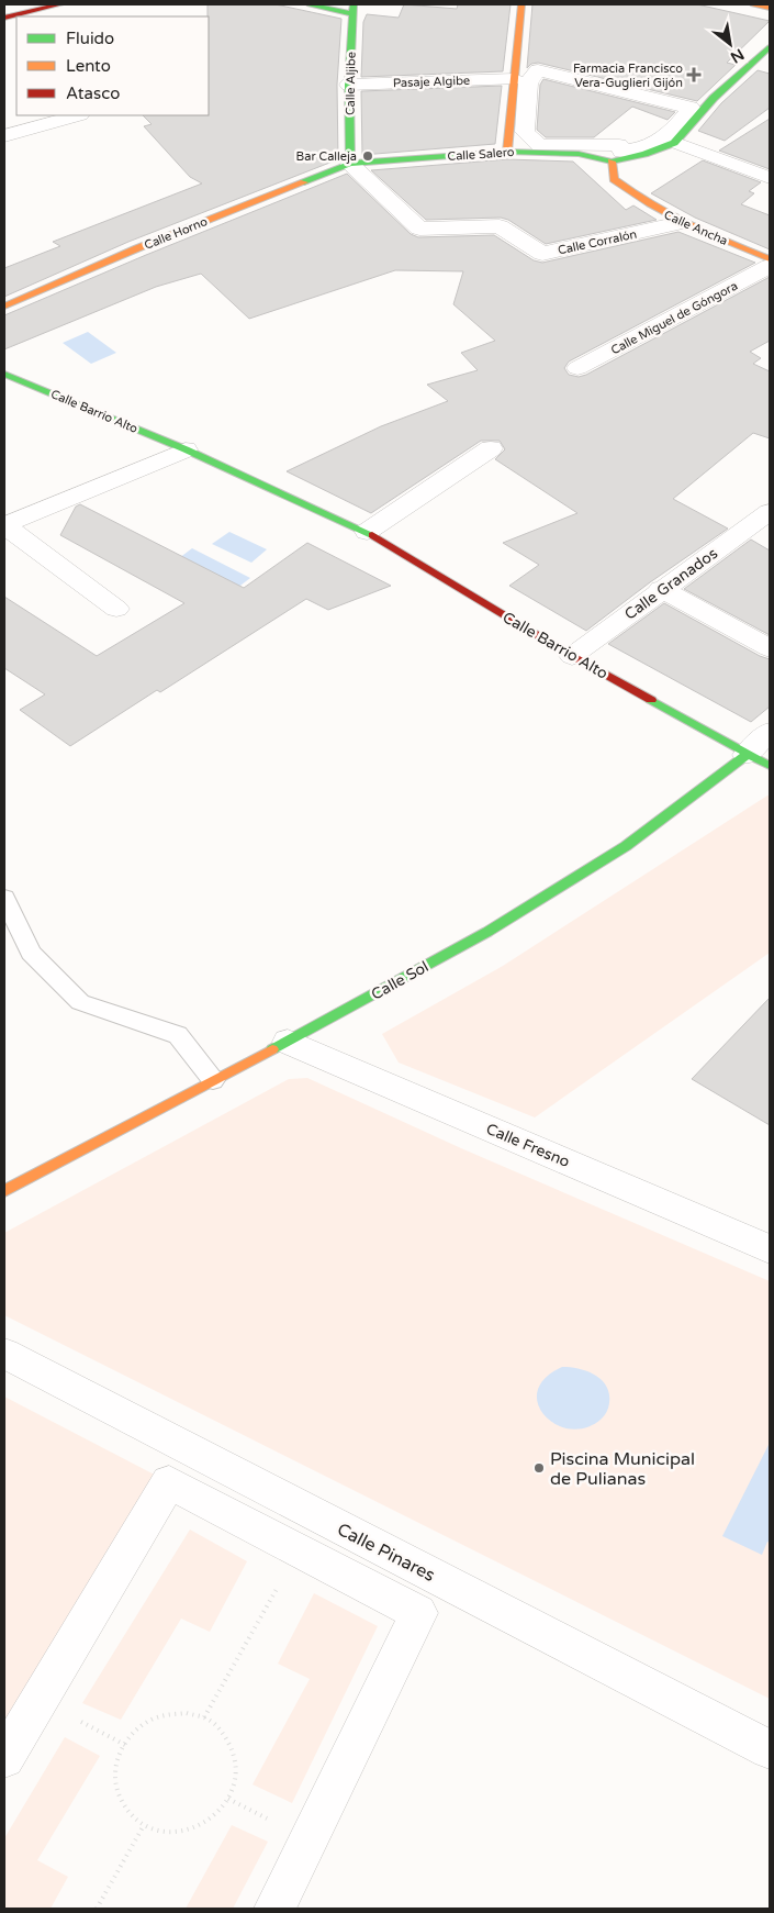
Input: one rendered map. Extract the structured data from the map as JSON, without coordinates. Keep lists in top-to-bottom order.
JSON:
{
  "streets": {
    "street": [
      "Pasaje Algibe",
      "Calle Aljibe",
      "Calle Salero",
      "Calle Ancha",
      "Calle Horno",
      "Calle Corralón",
      "Calle Miguel de Góngora",
      "Calle Barrio Alto",
      "Calle Granados",
      "Calle Sol",
      "Calle Fresno",
      "Calle Pinares"
    ]
  },
  "crossings": [
    ["Pasaje Algibe", "Calle Aljibe"],
    ["Calle Aljibe", "Calle Salero"],
    ["Calle Aljibe", "Calle Horno"],
    ["Calle Aljibe", "Calle Corralón"],
    ["Calle Salero", "Calle Ancha"],
    ["Calle Salero", "Calle Horno"],
    ["Calle Salero", "Calle Corralón"],
    ["Calle Ancha", "Calle Corralón"],
    ["Calle Horno", "Calle Corralón"],
    ["Calle Barrio Alto", "Calle Granados"],
    ["Calle Barrio Alto", "Calle Sol"],
    ["Calle Sol", "Calle Fresno"]
  ],
  "places": {
    "health": ["Farmacia Francisco Vera-Guglieri Gijón"],
    "other": ["Bar Calleja", "Piscina Municipal de Pulianas"]
  },
  "legend": ["Fluido", "Lento", "Atasco"],
  "north": "bottom right"
}
